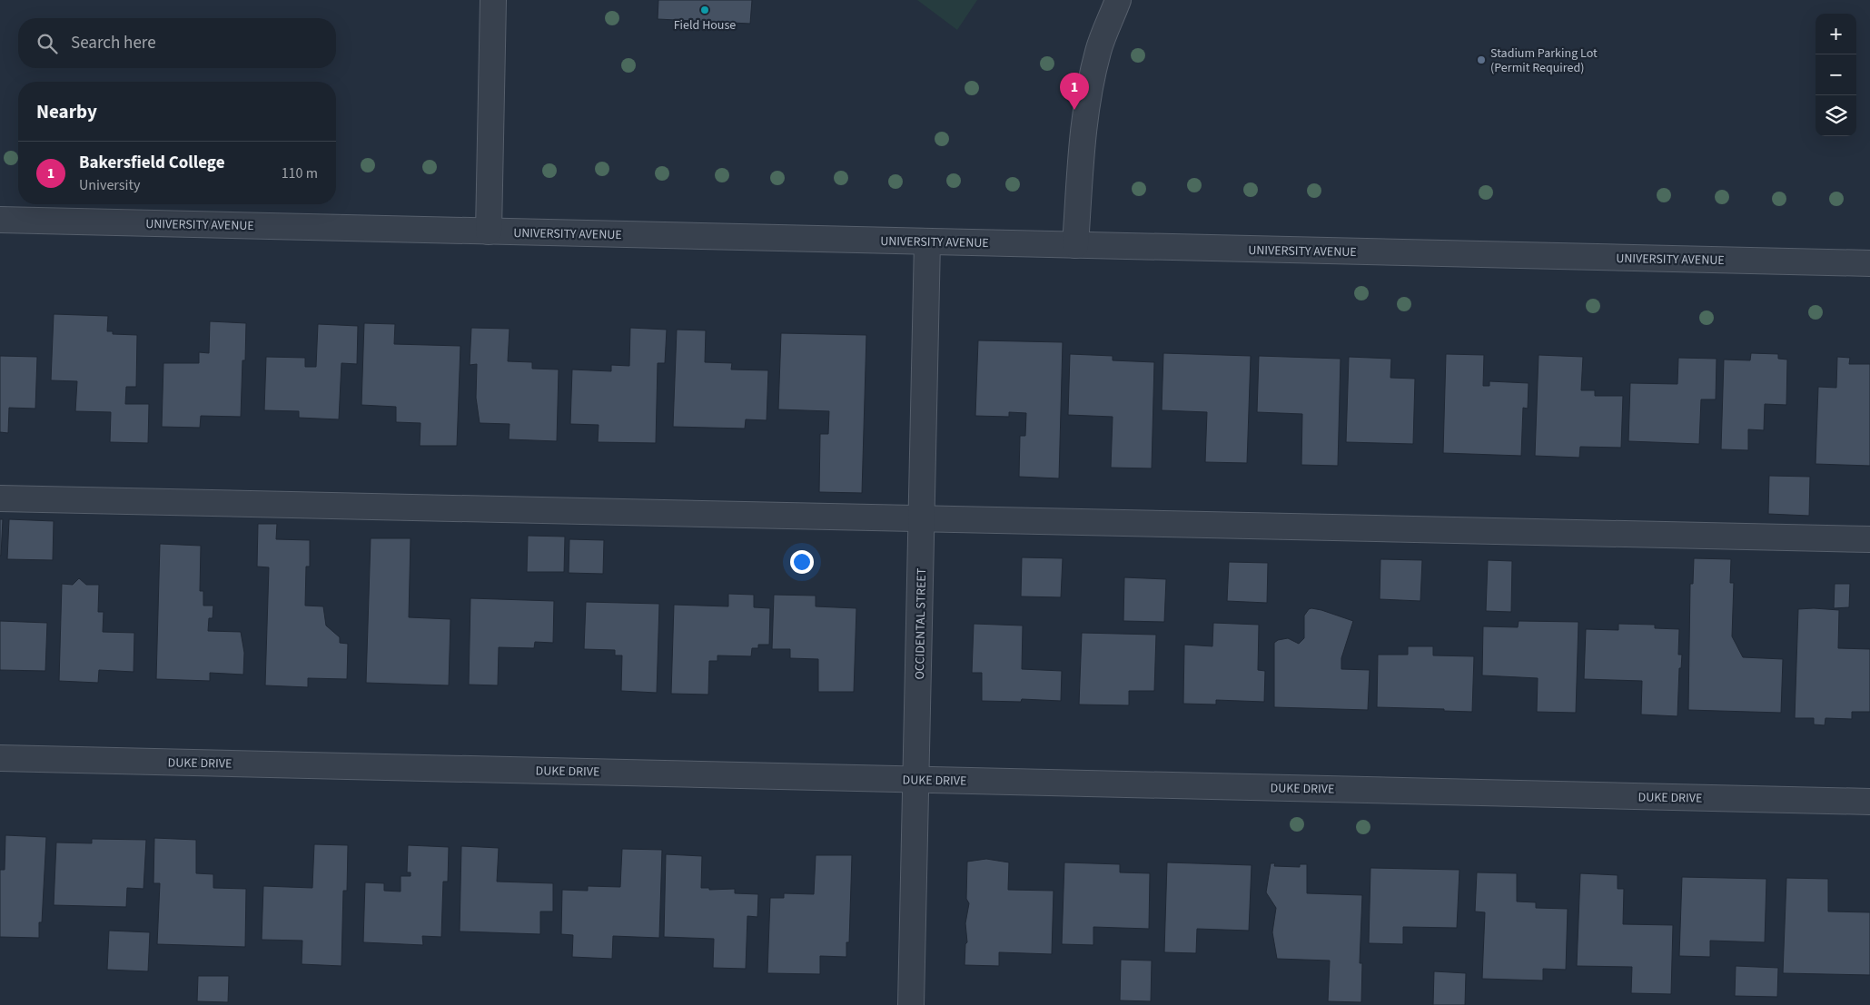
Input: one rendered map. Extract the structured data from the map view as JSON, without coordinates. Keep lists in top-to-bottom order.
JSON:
{
  "streets": {
    "street": ["UNIVERSITY AVENUE", "OCCIDENTAL STREET", "DUKE DRIVE"]
  },
  "crossings": [
    ["UNIVERSITY AVENUE", "OCCIDENTAL STREET"],
    ["OCCIDENTAL STREET", "DUKE DRIVE"]
  ],
  "places": ["Field House", "Stadium Parking Lot (Permit Required)"],
  "page": {
    "map_buttons": ["+", "−"],
    "search": "Search here",
    "pins": "1",
    "heading": "Nearby",
    "list": [
      {
        "mark": "1",
        "name": "Bakersfield College",
        "note": "University",
        "value": "110 m"
      }
    ]
  }
}
